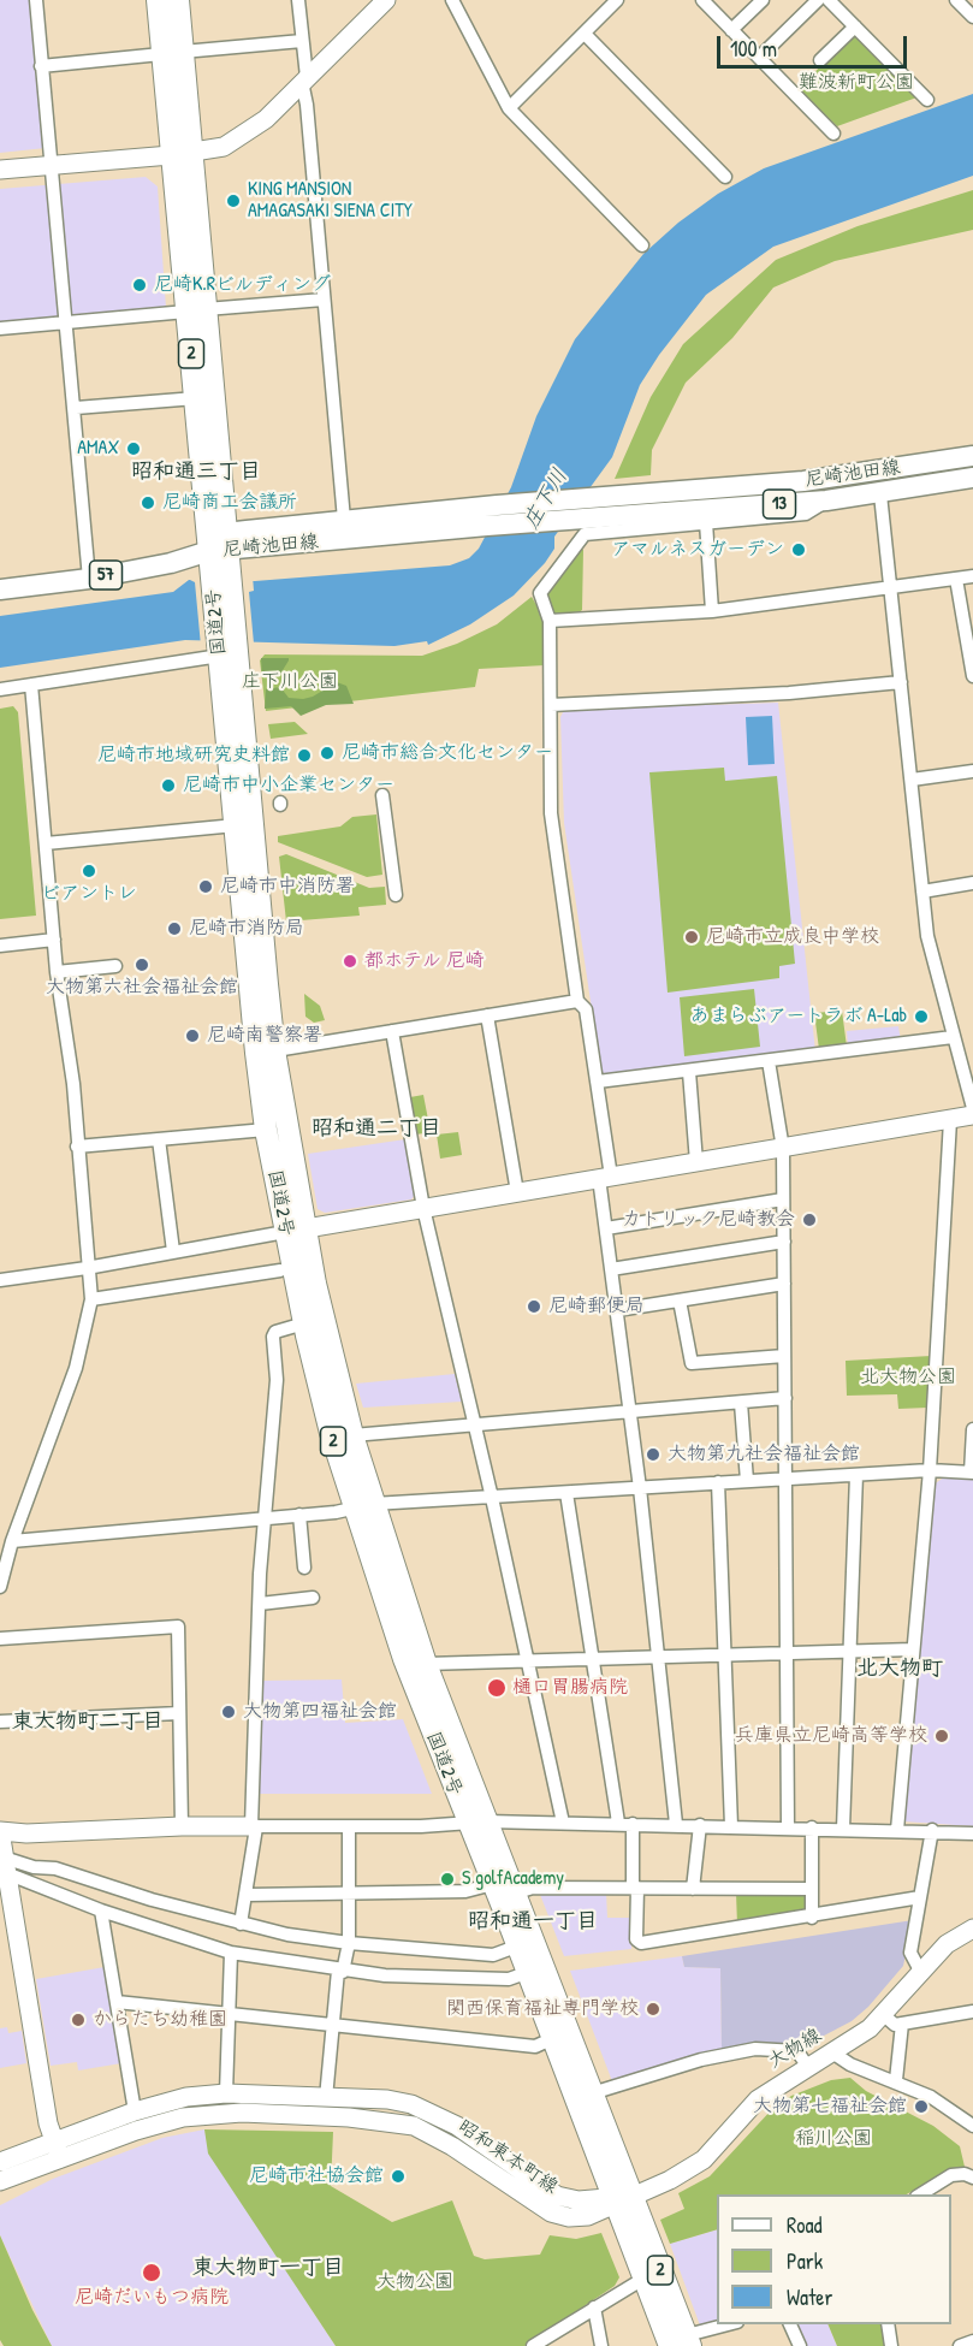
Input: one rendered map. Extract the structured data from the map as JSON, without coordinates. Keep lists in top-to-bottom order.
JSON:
{
  "streets": {
    "highway": ["2", "国道2号"],
    "main road": ["尼崎池田線", "13", "57"],
    "street": ["大物線", "昭和東本町線"]
  },
  "crossings": [
    ["尼崎池田線", "57"],
    ["尼崎池田線", "国道2号"],
    ["57", "国道2号"],
    ["国道2号", "大物線"],
    ["国道2号", "昭和東本町線"],
    ["大物線", "昭和東本町線"]
  ],
  "districts": [
    "昭和通三丁目",
    "昭和通二丁目",
    "北大物町",
    "東大物町二丁目",
    "昭和通一丁目",
    "東大物町一丁目"
  ],
  "water": ["庄下川"],
  "parks": [
    "難波新町公園",
    "庄下川公園",
    "北大物公園",
    "稲川公園",
    "大物公園"
  ],
  "places": [
    "KING MANSION AMAGASAKI SIENA CITY",
    "尼崎K.Rビルディング",
    "AMAX",
    "尼崎商工会議所",
    "アマルネスガーデン",
    "尼崎市総合文化センター",
    "尼崎市地域研究史料館",
    "尼崎市中小企業センター",
    "ビアントレ",
    "尼崎市中消防署",
    "尼崎市消防局",
    "尼崎市立成良中学校",
    "都ホテル 尼崎",
    "大物第六社会福祉会館",
    "あまらぶアートラボ A-Lab",
    "尼崎南警察署",
    "カトリック尼崎教会",
    "尼崎郵便局",
    "大物第九社会福祉会館",
    "樋口胃腸病院",
    "大物第四福祉会館",
    "兵庫県立尼崎高等学校",
    "S golfAcademy",
    "関西保育福祉専門学校",
    "からたち幼稚園",
    "大物第七福祉会館",
    "尼崎市社協会館",
    "尼崎だいもつ病院"
  ],
  "legend": ["Road", "Park", "Water"],
  "scale_bar": "100 m"
}
